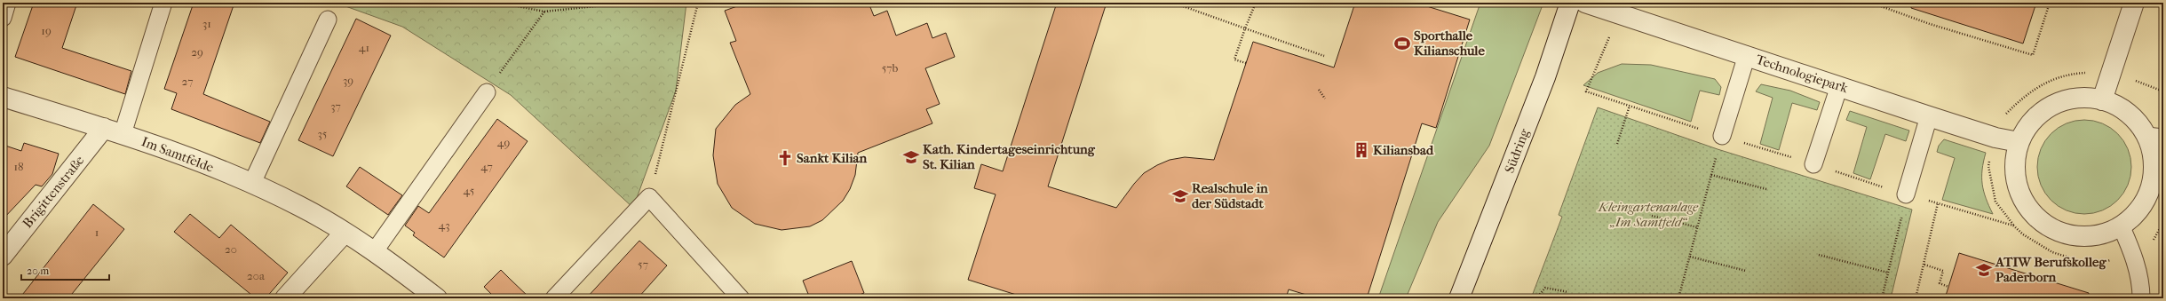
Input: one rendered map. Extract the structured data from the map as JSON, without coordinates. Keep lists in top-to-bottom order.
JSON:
{
  "streets": {
    "street": [
      "Technologiepark",
      "Südring",
      "Im Samtfelde",
      "Brigittenstraße"
    ]
  },
  "crossings": [
    ["Im Samtfelde", "Brigittenstraße"]
  ],
  "parks": ["Kleingartenanlage „Im Samtfeld“"],
  "places": {
    "sports": ["Sporthalle Kilianschule"],
    "building": ["Kiliansbad"],
    "school or university": ["Kath. Kindertageseinrichtung St. Kilian", "Realschule in der Südstadt", "ATIW Berufskolleg Paderborn"],
    "church": ["Sankt Kilian"]
  },
  "house_numbers": [
    "31",
    "19",
    "41",
    "29",
    "57b",
    "39",
    "27",
    "37",
    "35",
    "49",
    "18",
    "47",
    "45",
    "43",
    "1",
    "20",
    "57",
    "20a"
  ],
  "scale_bar": "20 m"
}
